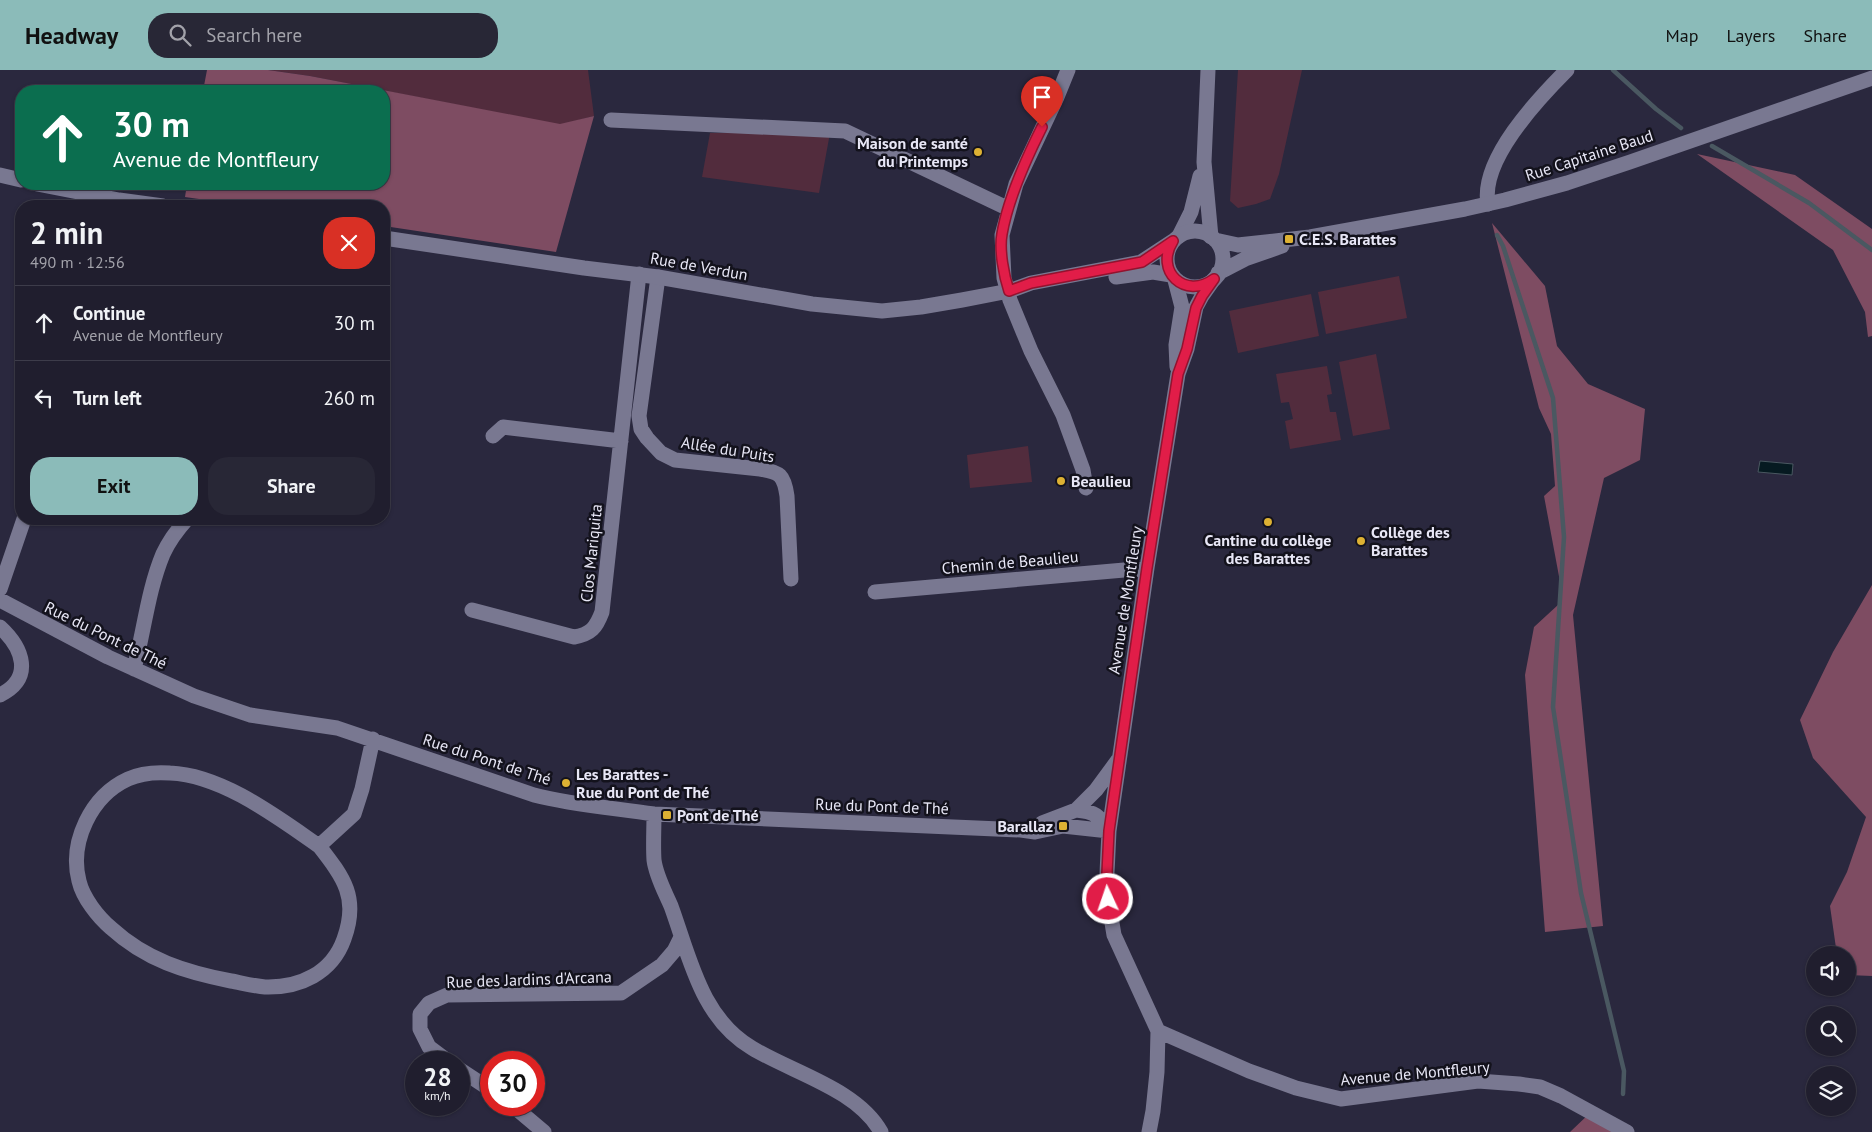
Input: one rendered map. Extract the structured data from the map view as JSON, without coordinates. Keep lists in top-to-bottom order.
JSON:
{
  "streets": {
    "street": [
      "Rue Capitaine Baud",
      "Rue de Verdun",
      "Allée du Puits",
      "Clos Mariquita",
      "Chemin de Beaulieu",
      "Avenue de Montfleury",
      "Rue du Pont de Thé",
      "Rue des Jardins d'Arcana"
    ]
  },
  "crossings": [
    ["Rue Capitaine Baud", "Rue de Verdun"],
    ["Rue Capitaine Baud", "Avenue de Montfleury"],
    ["Rue de Verdun", "Allée du Puits"],
    ["Rue de Verdun", "Clos Mariquita"],
    ["Rue de Verdun", "Avenue de Montfleury"],
    ["Chemin de Beaulieu", "Avenue de Montfleury"],
    ["Avenue de Montfleury", "Rue du Pont de Thé"]
  ],
  "places": {
    "other": [
      "Maison de santé du Printemps",
      "Beaulieu",
      "Cantine du collège des Barattes",
      "Collège des Barattes",
      "Les Barattes - Rue du Pont de Thé"
    ],
    "transit": ["C.E.S. Barattes", "Pont de Thé", "Barallaz"]
  },
  "page": {
    "header": "Headway",
    "search": "Search here",
    "nav": ["Map", "Layers", "Share"],
    "turn": ["30 m", "Avenue de Montfleury"],
    "heading": ["2 min", "490 m · 12:56"],
    "list": [
      {
        "name": "Continue",
        "note": "Avenue de Montfleury",
        "value": "30 m"
      },
      {
        "name": "Turn left",
        "value": "260 m"
      }
    ],
    "buttons": ["Exit", "Share"],
    "speed": "28 km/h",
    "limit": "30"
  }
}
